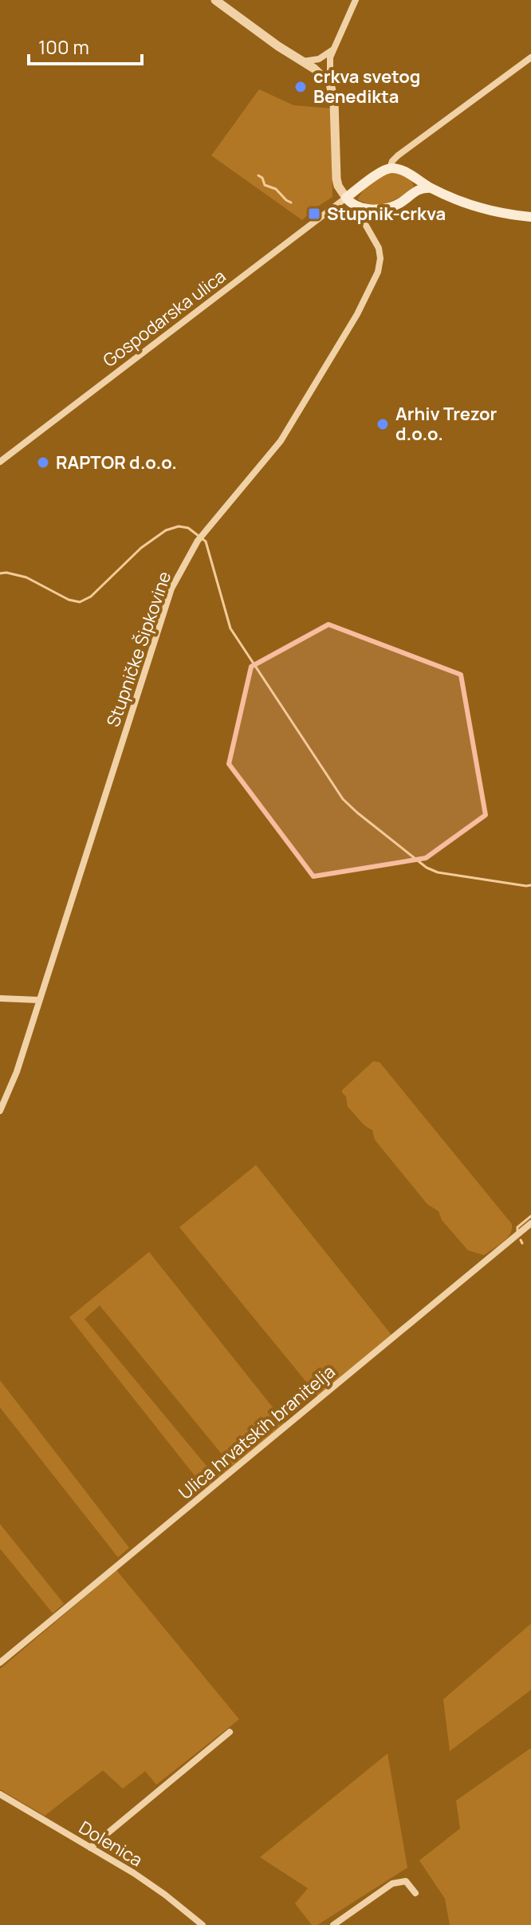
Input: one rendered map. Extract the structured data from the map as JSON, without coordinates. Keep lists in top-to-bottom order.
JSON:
{
  "streets": {
    "street": [
      "Gospodarska ulica",
      "Stupničke Šipkovine",
      "Ulica hrvatskih branitelja",
      "Dolenica"
    ]
  },
  "places": {
    "other": ["crkva svetog Benedikta", "Arhiv Trezor d.o.o.", "RAPTOR d.o.o."],
    "transit": ["Stupnik-crkva"]
  },
  "scale_bar": "100 m"
}
